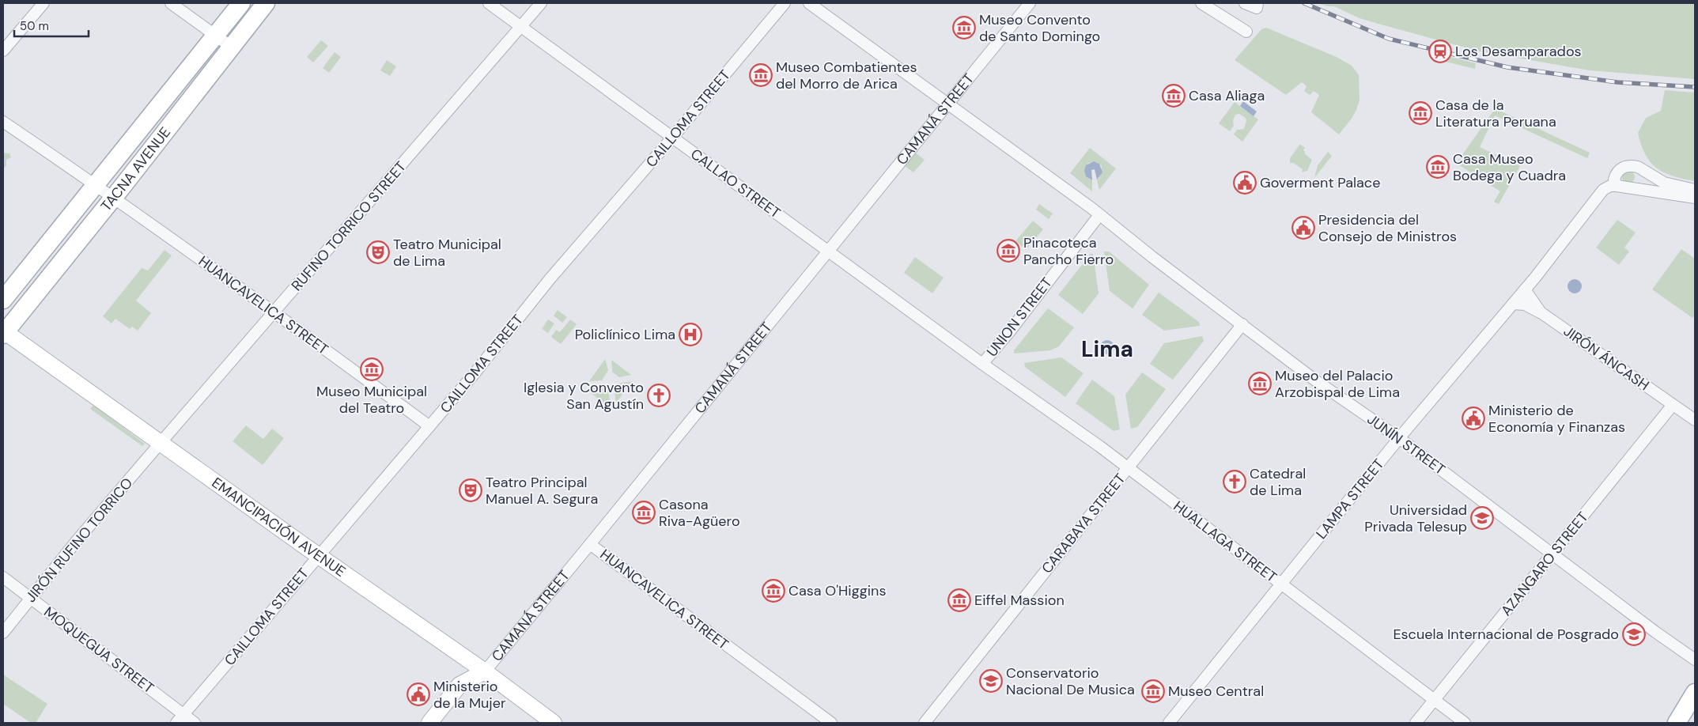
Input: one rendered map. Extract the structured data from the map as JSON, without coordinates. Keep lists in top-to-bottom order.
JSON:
{
  "streets": {
    "main road": ["TACNA AVENUE"],
    "street": [
      "CAILLOMA STREET",
      "CAMANÁ STREET",
      "CALLAO STREET",
      "RUFINO TORRICO STREET",
      "HUANCAVELICA STREET",
      "UNION STREET",
      "JIRÓN ÁNCASH",
      "JUNÍN STREET",
      "LAMPA STREET",
      "CARABAYA STREET",
      "EMANCIPACIÓN AVENUE",
      "JIRÓN RUFINO TORRICO",
      "HUALLAGA STREET",
      "AZANGARO STREET",
      "MOQUEGUA STREET"
    ]
  },
  "crossings": [
    ["CAILLOMA STREET", "CALLAO STREET"],
    ["CAILLOMA STREET", "HUANCAVELICA STREET"],
    ["CAILLOMA STREET", "EMANCIPACIÓN AVENUE"],
    ["CAILLOMA STREET", "MOQUEGUA STREET"],
    ["CAMANÁ STREET", "CALLAO STREET"],
    ["CAMANÁ STREET", "HUANCAVELICA STREET"],
    ["CAMANÁ STREET", "JUNÍN STREET"],
    ["CAMANÁ STREET", "EMANCIPACIÓN AVENUE"],
    ["TACNA AVENUE", "HUANCAVELICA STREET"],
    ["TACNA AVENUE", "EMANCIPACIÓN AVENUE"],
    ["CALLAO STREET", "RUFINO TORRICO STREET"],
    ["CALLAO STREET", "UNION STREET"],
    ["CALLAO STREET", "HUALLAGA STREET"],
    ["RUFINO TORRICO STREET", "HUANCAVELICA STREET"],
    ["RUFINO TORRICO STREET", "EMANCIPACIÓN AVENUE"],
    ["RUFINO TORRICO STREET", "JIRÓN RUFINO TORRICO"],
    ["RUFINO TORRICO STREET", "MOQUEGUA STREET"],
    ["UNION STREET", "JUNÍN STREET"],
    ["UNION STREET", "HUALLAGA STREET"],
    ["JIRÓN ÁNCASH", "LAMPA STREET"],
    ["JIRÓN ÁNCASH", "AZANGARO STREET"],
    ["JUNÍN STREET", "LAMPA STREET"],
    ["JUNÍN STREET", "CARABAYA STREET"],
    ["JUNÍN STREET", "AZANGARO STREET"],
    ["LAMPA STREET", "HUALLAGA STREET"],
    ["CARABAYA STREET", "HUALLAGA STREET"],
    ["JIRÓN RUFINO TORRICO", "MOQUEGUA STREET"],
    ["HUALLAGA STREET", "AZANGARO STREET"]
  ],
  "districts": ["Lima"],
  "places": {
    "museum": [
      "Museo Convento de Santo Domingo",
      "Museo Combatientes del Morro de Arica",
      "Casa Aliaga",
      "Casa de la Literatura Peruana",
      "Casa Museo Bodega y Cuadra",
      "Pinacoteca Pancho Fierro",
      "Museo Municipal del Teatro",
      "Museo del Palacio Arzobispal de Lima",
      "Casona Riva-Agüero",
      "Casa O'Higgins",
      "Eiffel Massion",
      "Museo Central"
    ],
    "station": ["Los Desamparados"],
    "public building": [
      "Goverment Palace",
      "Presidencia del Consejo de Ministros",
      "Ministerio de Economía y Finanzas",
      "Ministerio de la Mujer"
    ],
    "theatre": ["Teatro Municipal de Lima", "Teatro Principal Manuel A. Segura"],
    "hospital": ["Policlínico Lima"],
    "church": ["Iglesia y Convento San Agustín", "Catedral de Lima"],
    "school or university": ["Universidad Privada Telesup", "Escuela Internacional de Posgrado", "Conservatorio Nacional De Musica"]
  },
  "scale_bar": "50 m"
}
